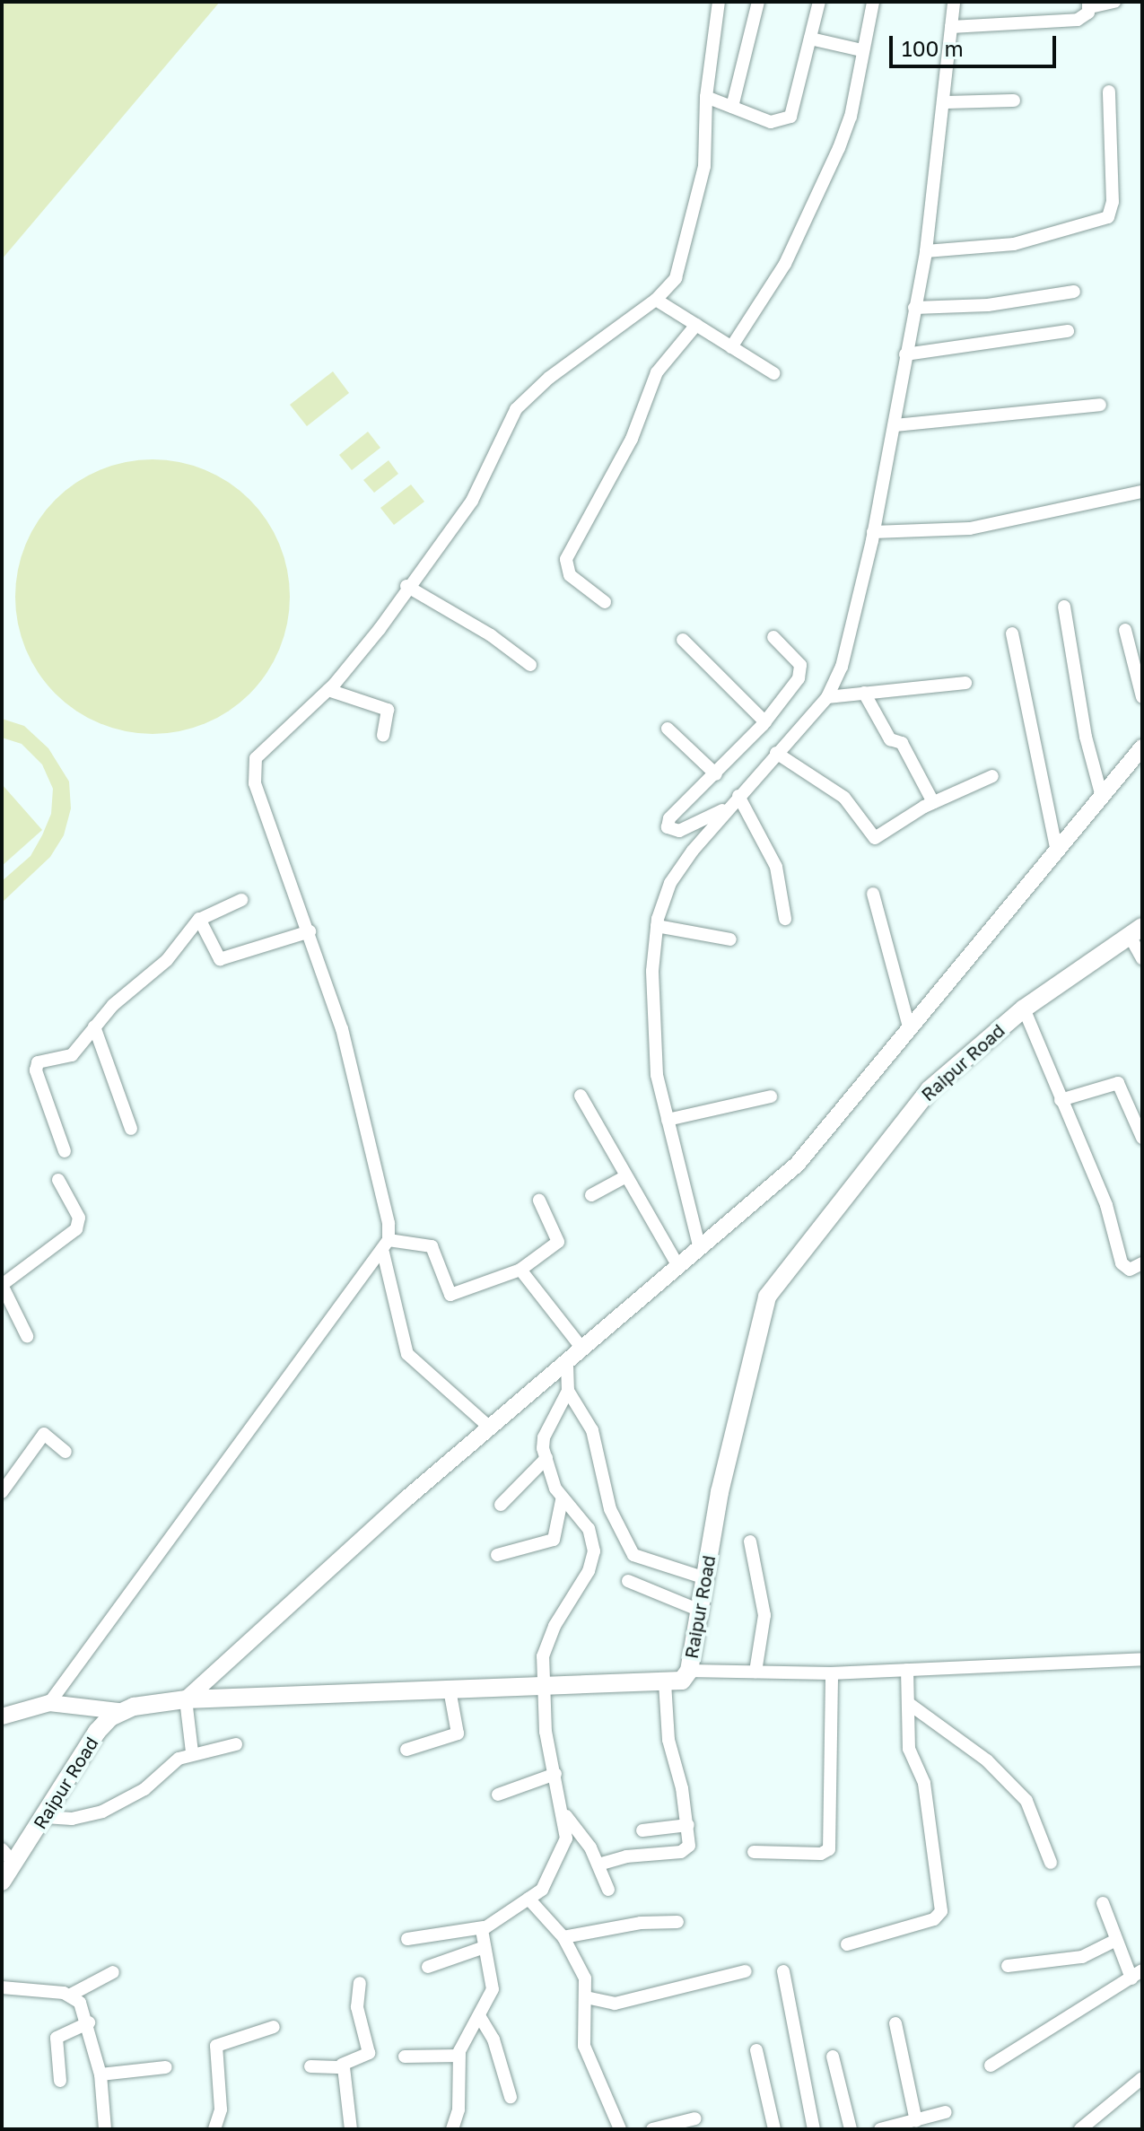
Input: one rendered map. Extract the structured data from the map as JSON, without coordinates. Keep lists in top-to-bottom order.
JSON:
{
  "streets": {
    "main road": ["Raipur Road"]
  },
  "scale_bar": "100 m"
}
